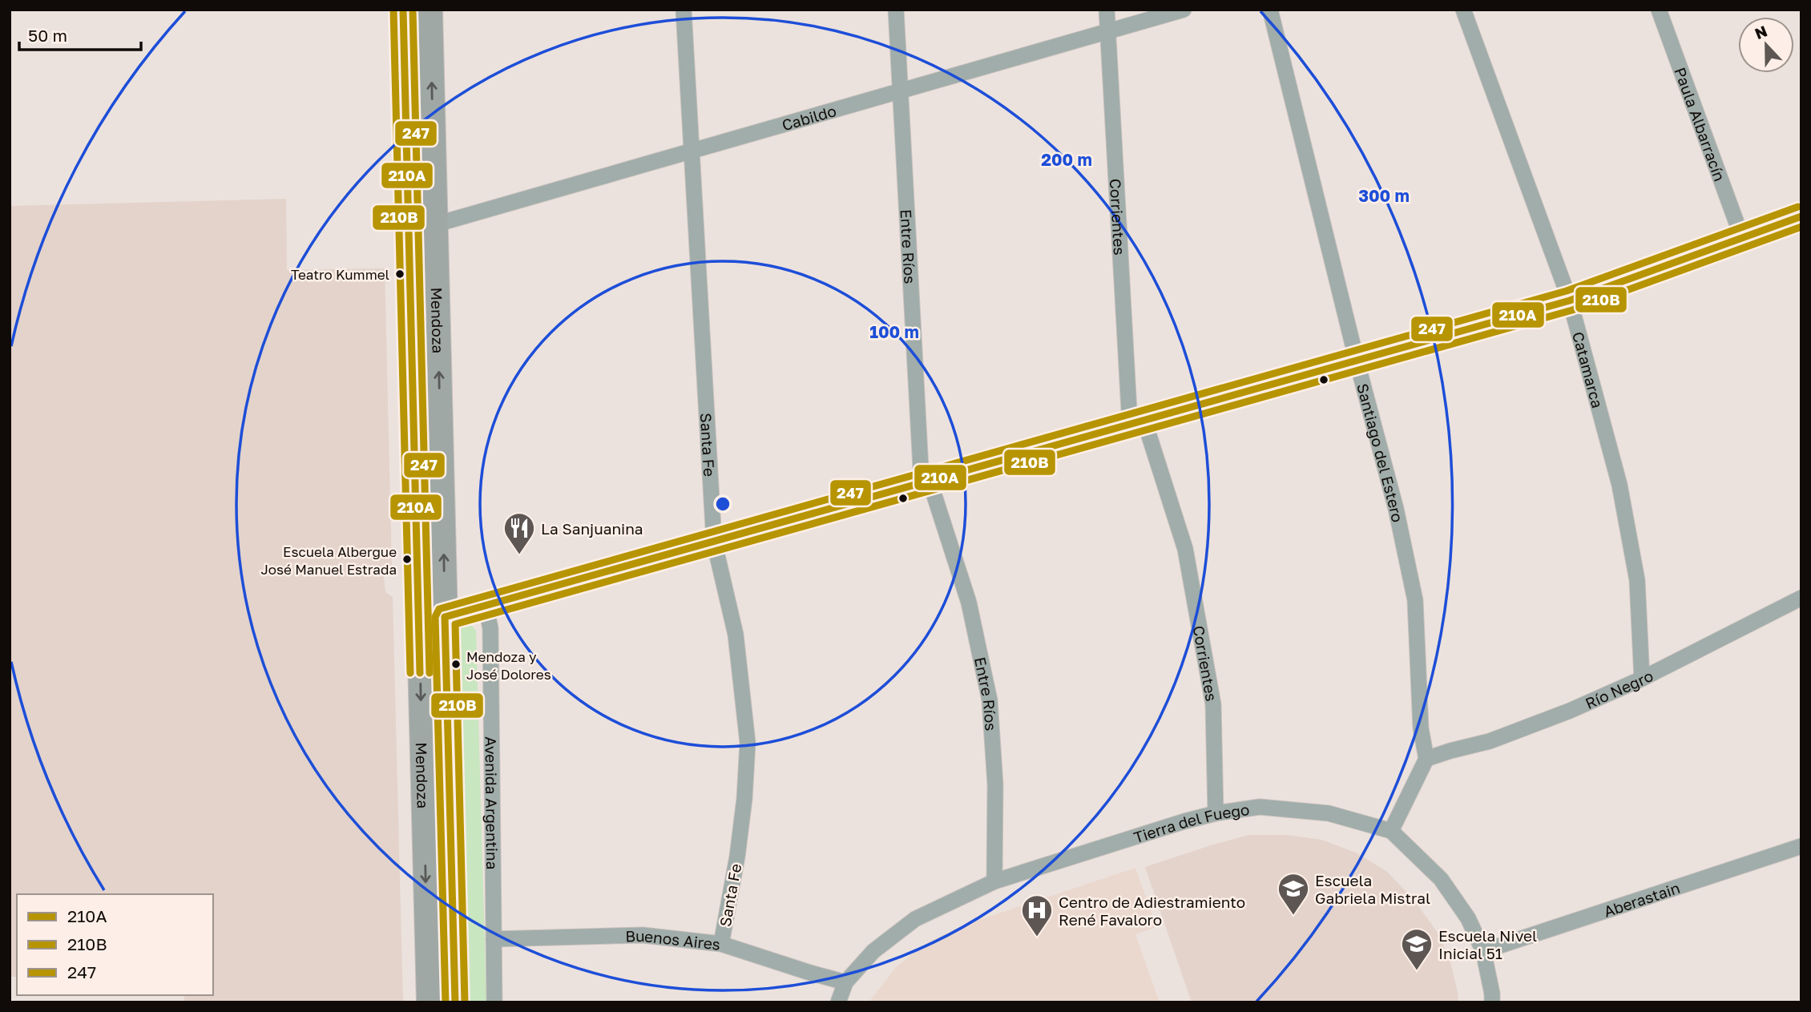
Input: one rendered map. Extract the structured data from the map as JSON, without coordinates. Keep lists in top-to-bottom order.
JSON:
{
  "streets": {
    "main road": ["Mendoza"],
    "street": [
      "Cabildo",
      "Paula Albarracín",
      "Corrientes",
      "Entre Ríos",
      "Catamarca",
      "Santa Fe",
      "Santiago del Estero",
      "Río Negro",
      "Avenida Argentina",
      "Tierra del Fuego",
      "Aberastain",
      "Buenos Aires"
    ]
  },
  "crossings": [
    ["Cabildo", "Corrientes"],
    ["Cabildo", "Entre Ríos"],
    ["Cabildo", "Mendoza"],
    ["Cabildo", "Santa Fe"],
    ["Corrientes", "Tierra del Fuego"],
    ["Entre Ríos", "Tierra del Fuego"],
    ["Catamarca", "Río Negro"],
    ["Santa Fe", "Buenos Aires"],
    ["Santiago del Estero", "Río Negro"],
    ["Avenida Argentina", "Buenos Aires"],
    ["Tierra del Fuego", "Aberastain"],
    ["Tierra del Fuego", "Buenos Aires"]
  ],
  "places": {
    "other": ["Teatro Kummel", "Escuela Albergue José Manuel Estrada", "Mendoza y José Dolores"],
    "restaurant": ["La Sanjuanina"],
    "school or university": ["Escuela Gabriela Mistral", "Escuela Nivel Inicial 51"],
    "hospital": ["Centro de Adiestramiento René Favaloro"]
  },
  "lines": ["transit line 210A", "transit line 210B", "transit line 247"],
  "legend": ["210A", "210B", "247"],
  "scale_bar": "50 m",
  "north": "top",
  "rings": ["200 m", "300 m", "100 m"]
}
